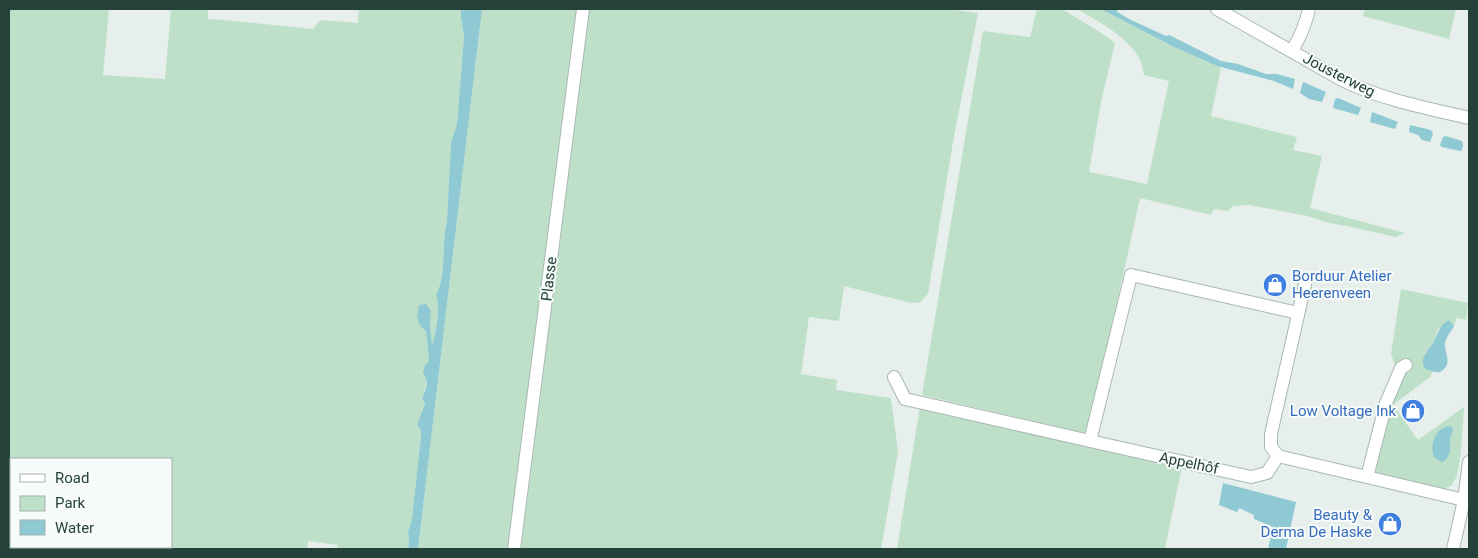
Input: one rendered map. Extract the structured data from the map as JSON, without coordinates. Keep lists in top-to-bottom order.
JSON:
{
  "streets": {
    "street": ["Jousterweg", "Plasse", "Appelhôf"]
  },
  "places": {
    "shop": ["Borduur Atelier Heerenveen", "Low Voltage Ink", "Beauty & Derma De Haske"]
  },
  "legend": ["Road", "Park", "Water"]
}
